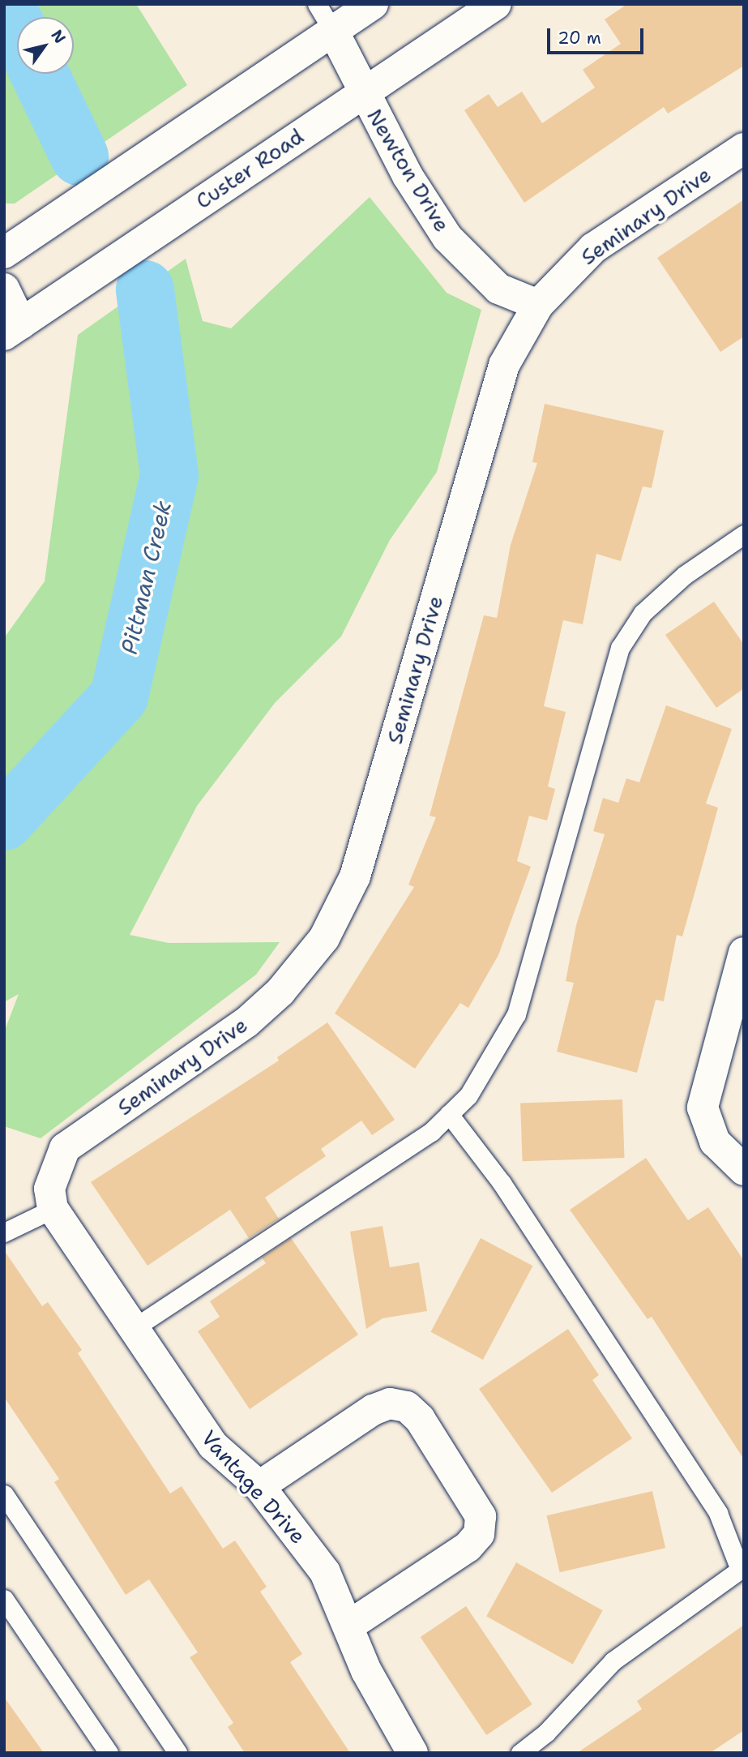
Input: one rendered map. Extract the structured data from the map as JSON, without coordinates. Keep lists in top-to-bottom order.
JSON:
{
  "streets": {
    "street": [
      "Custer Road",
      "Newton Drive",
      "Seminary Drive",
      "Vantage Drive"
    ]
  },
  "crossings": [
    ["Custer Road", "Newton Drive"],
    ["Newton Drive", "Seminary Drive"],
    ["Seminary Drive", "Vantage Drive"]
  ],
  "water": ["Pittman Creek"],
  "scale_bar": "20 m",
  "north": "top right"
}
